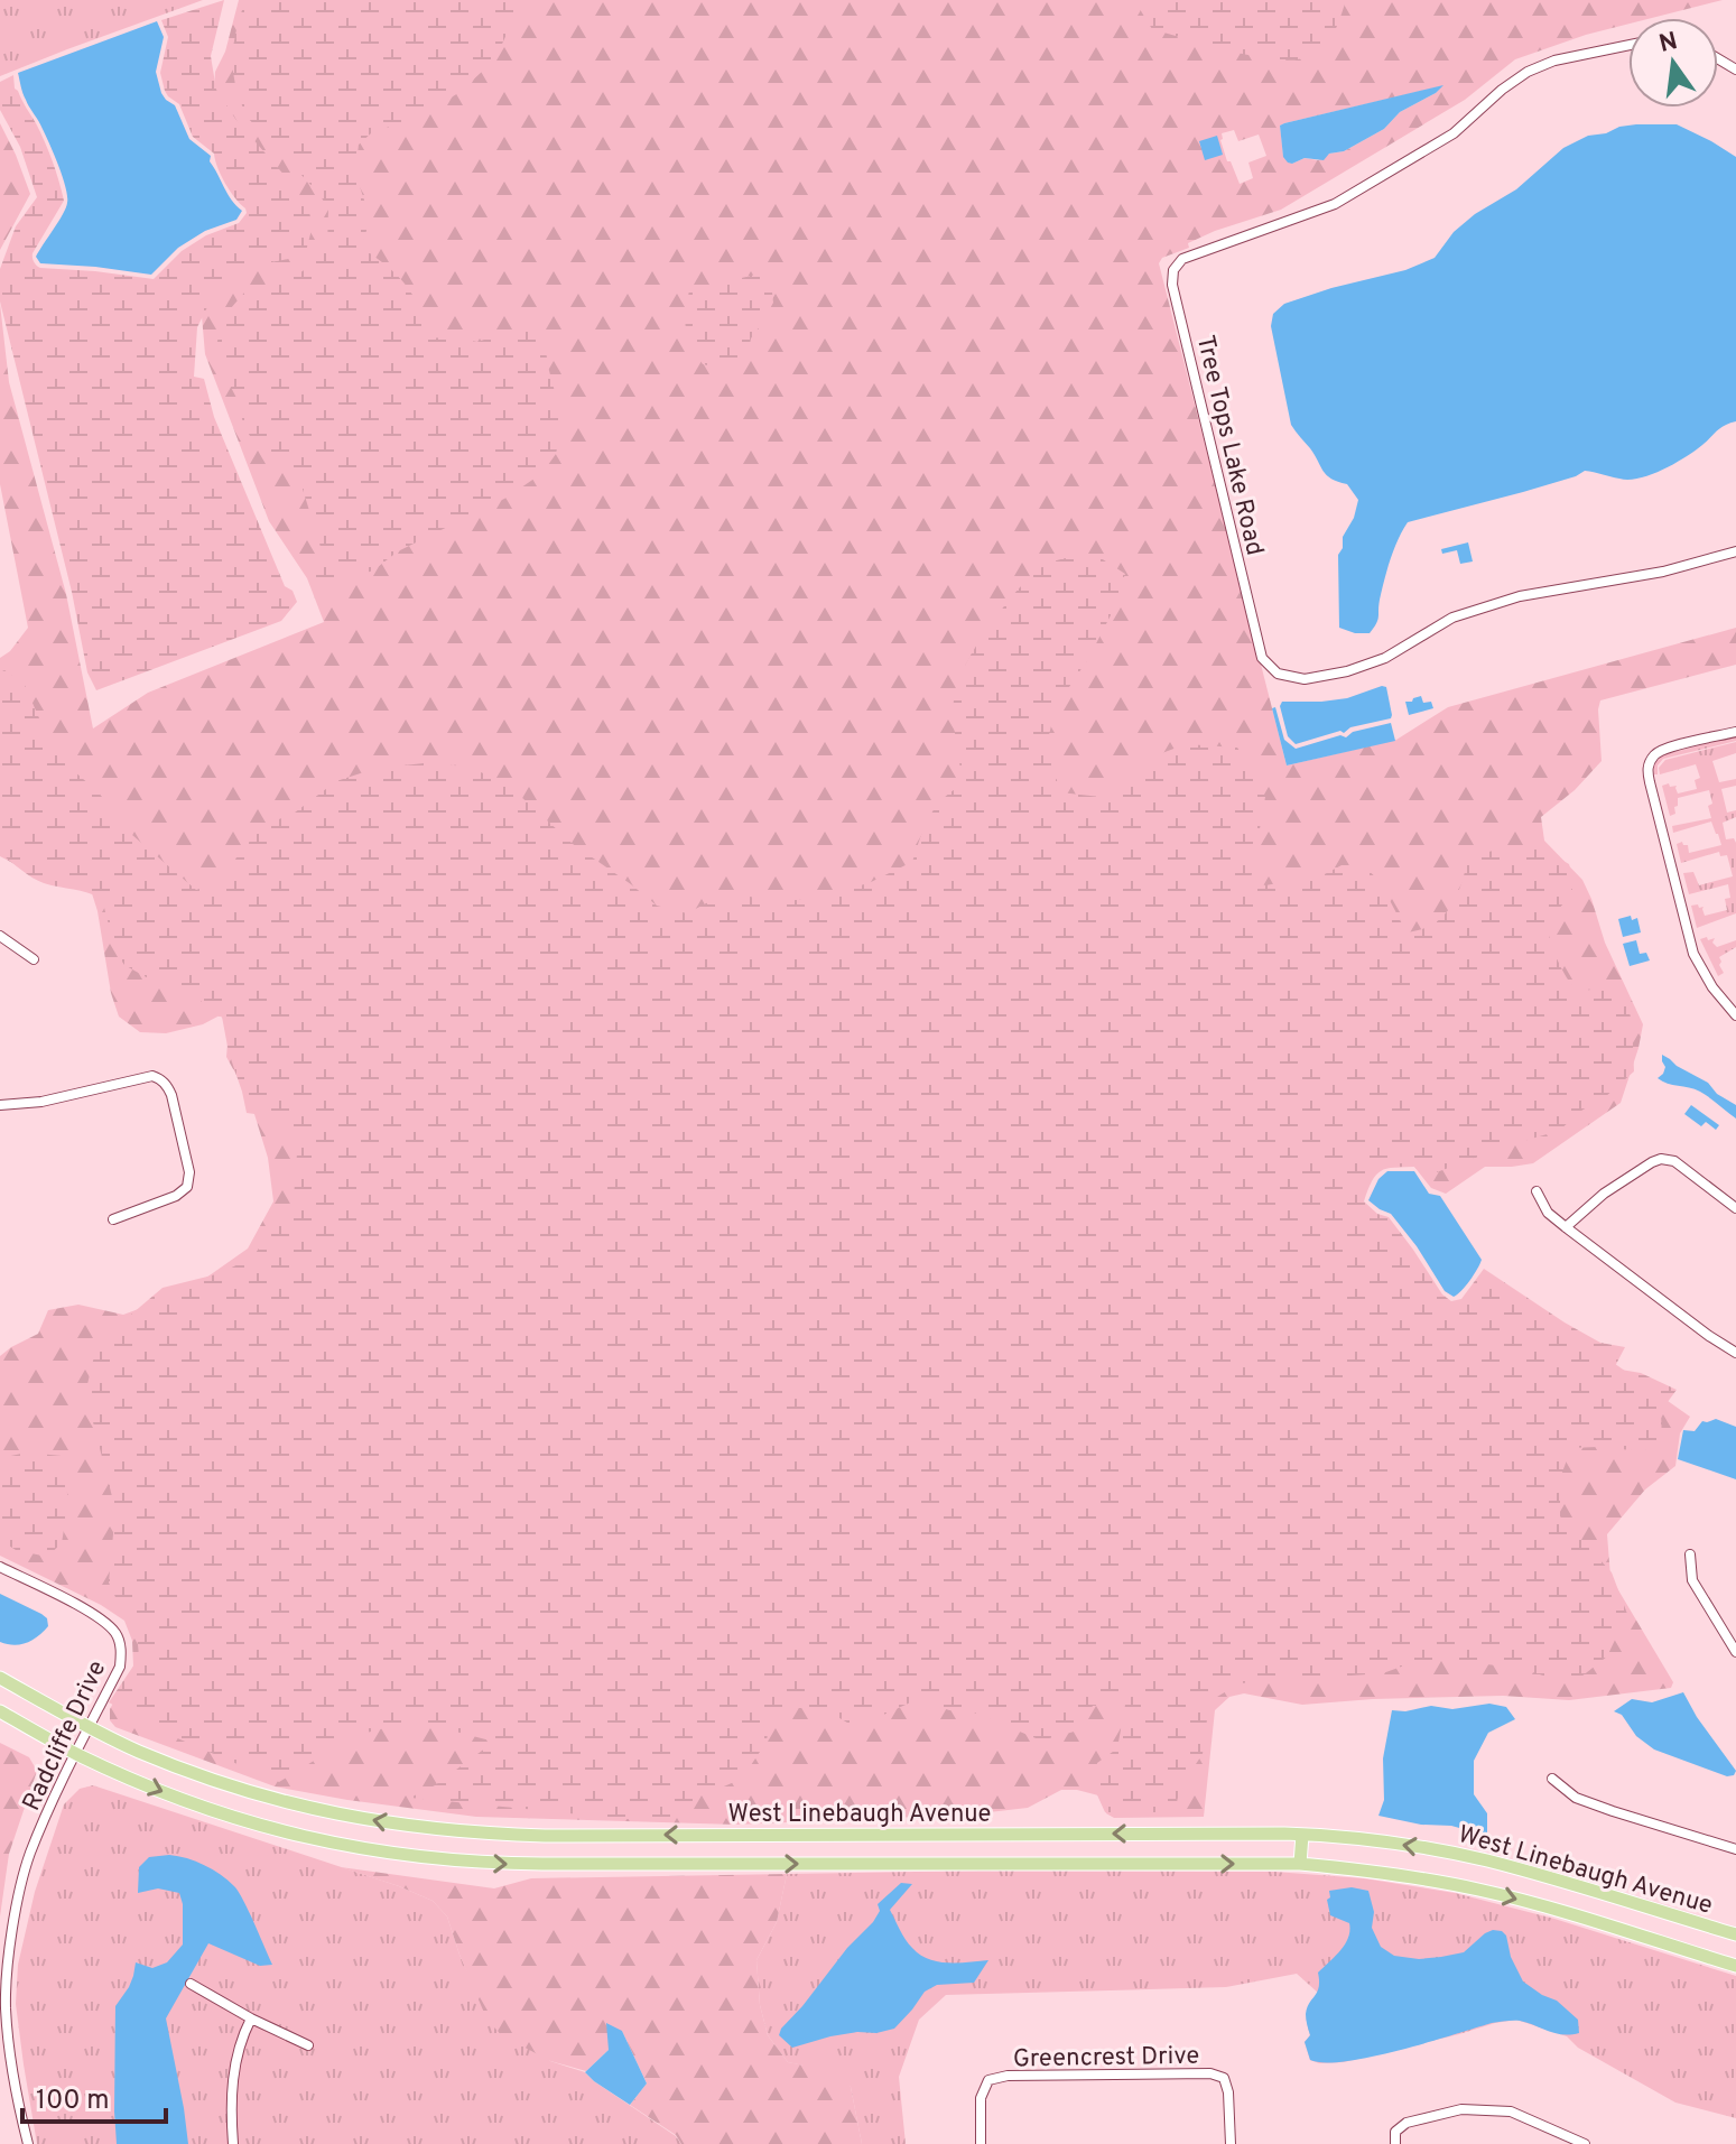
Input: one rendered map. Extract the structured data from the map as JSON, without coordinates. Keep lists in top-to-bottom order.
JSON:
{
  "streets": {
    "main road": ["West Linebaugh Avenue"],
    "street": ["Tree Tops Lake Road", "Radcliffe Drive", "Greencrest Drive"]
  },
  "crossings": [
    ["Radcliffe Drive", "West Linebaugh Avenue"]
  ],
  "scale_bar": "100 m",
  "north": "top"
}
